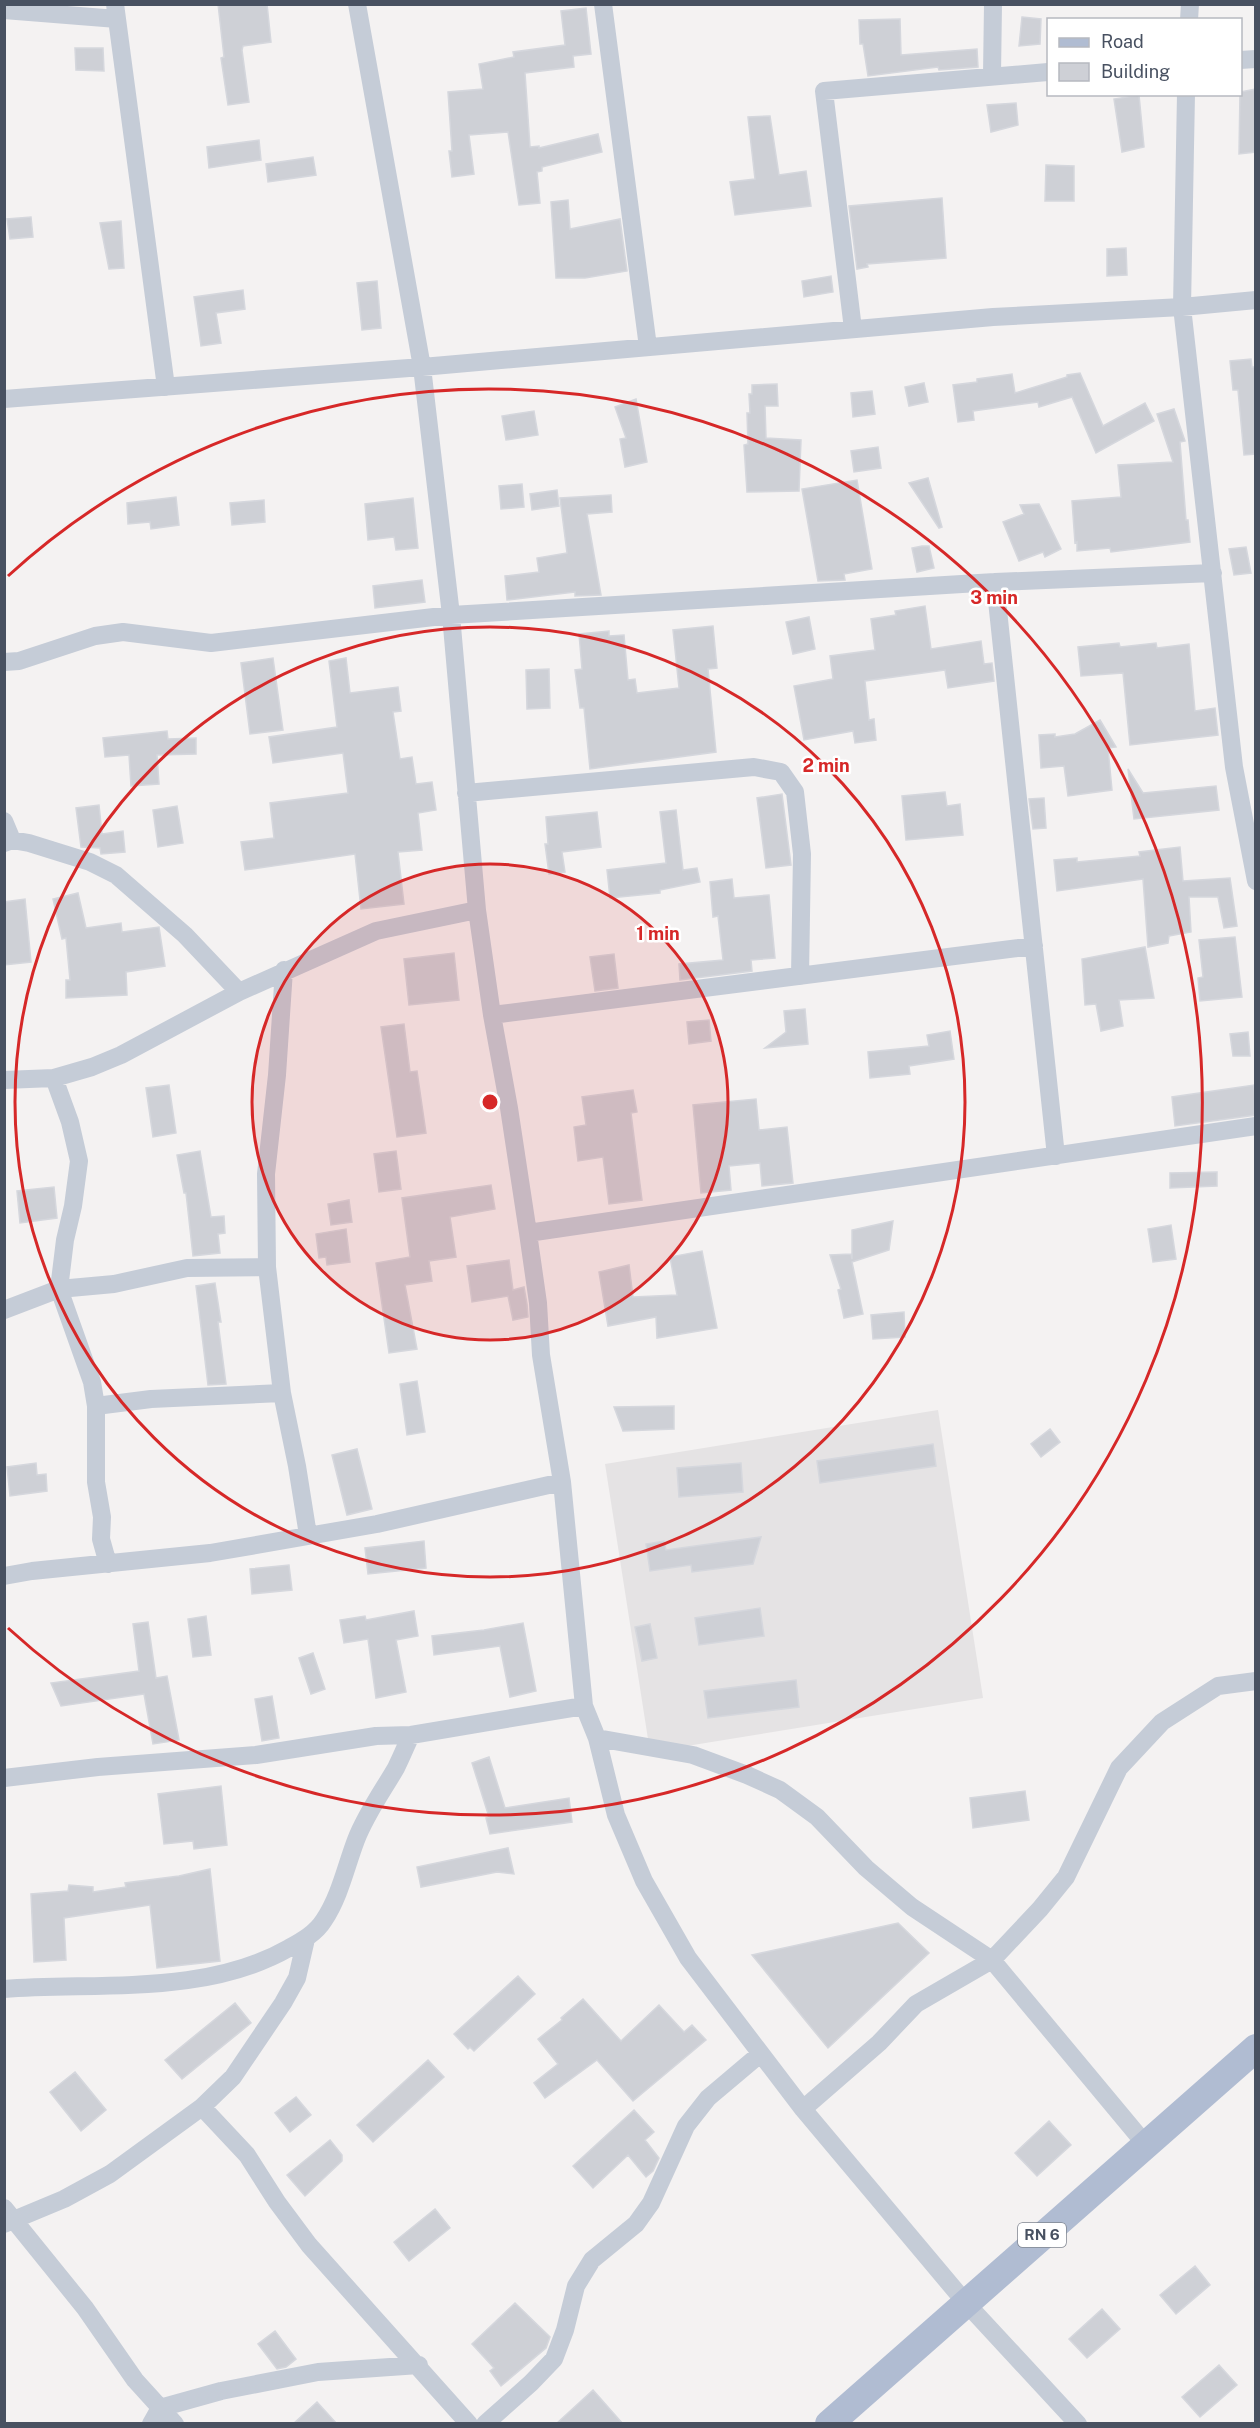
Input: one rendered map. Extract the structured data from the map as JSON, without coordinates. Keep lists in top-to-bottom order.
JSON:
{
  "streets": {
    "main road": ["RN 6"]
  },
  "legend": ["Road", "Building"],
  "rings": ["3 min", "2 min", "1 min"]
}
